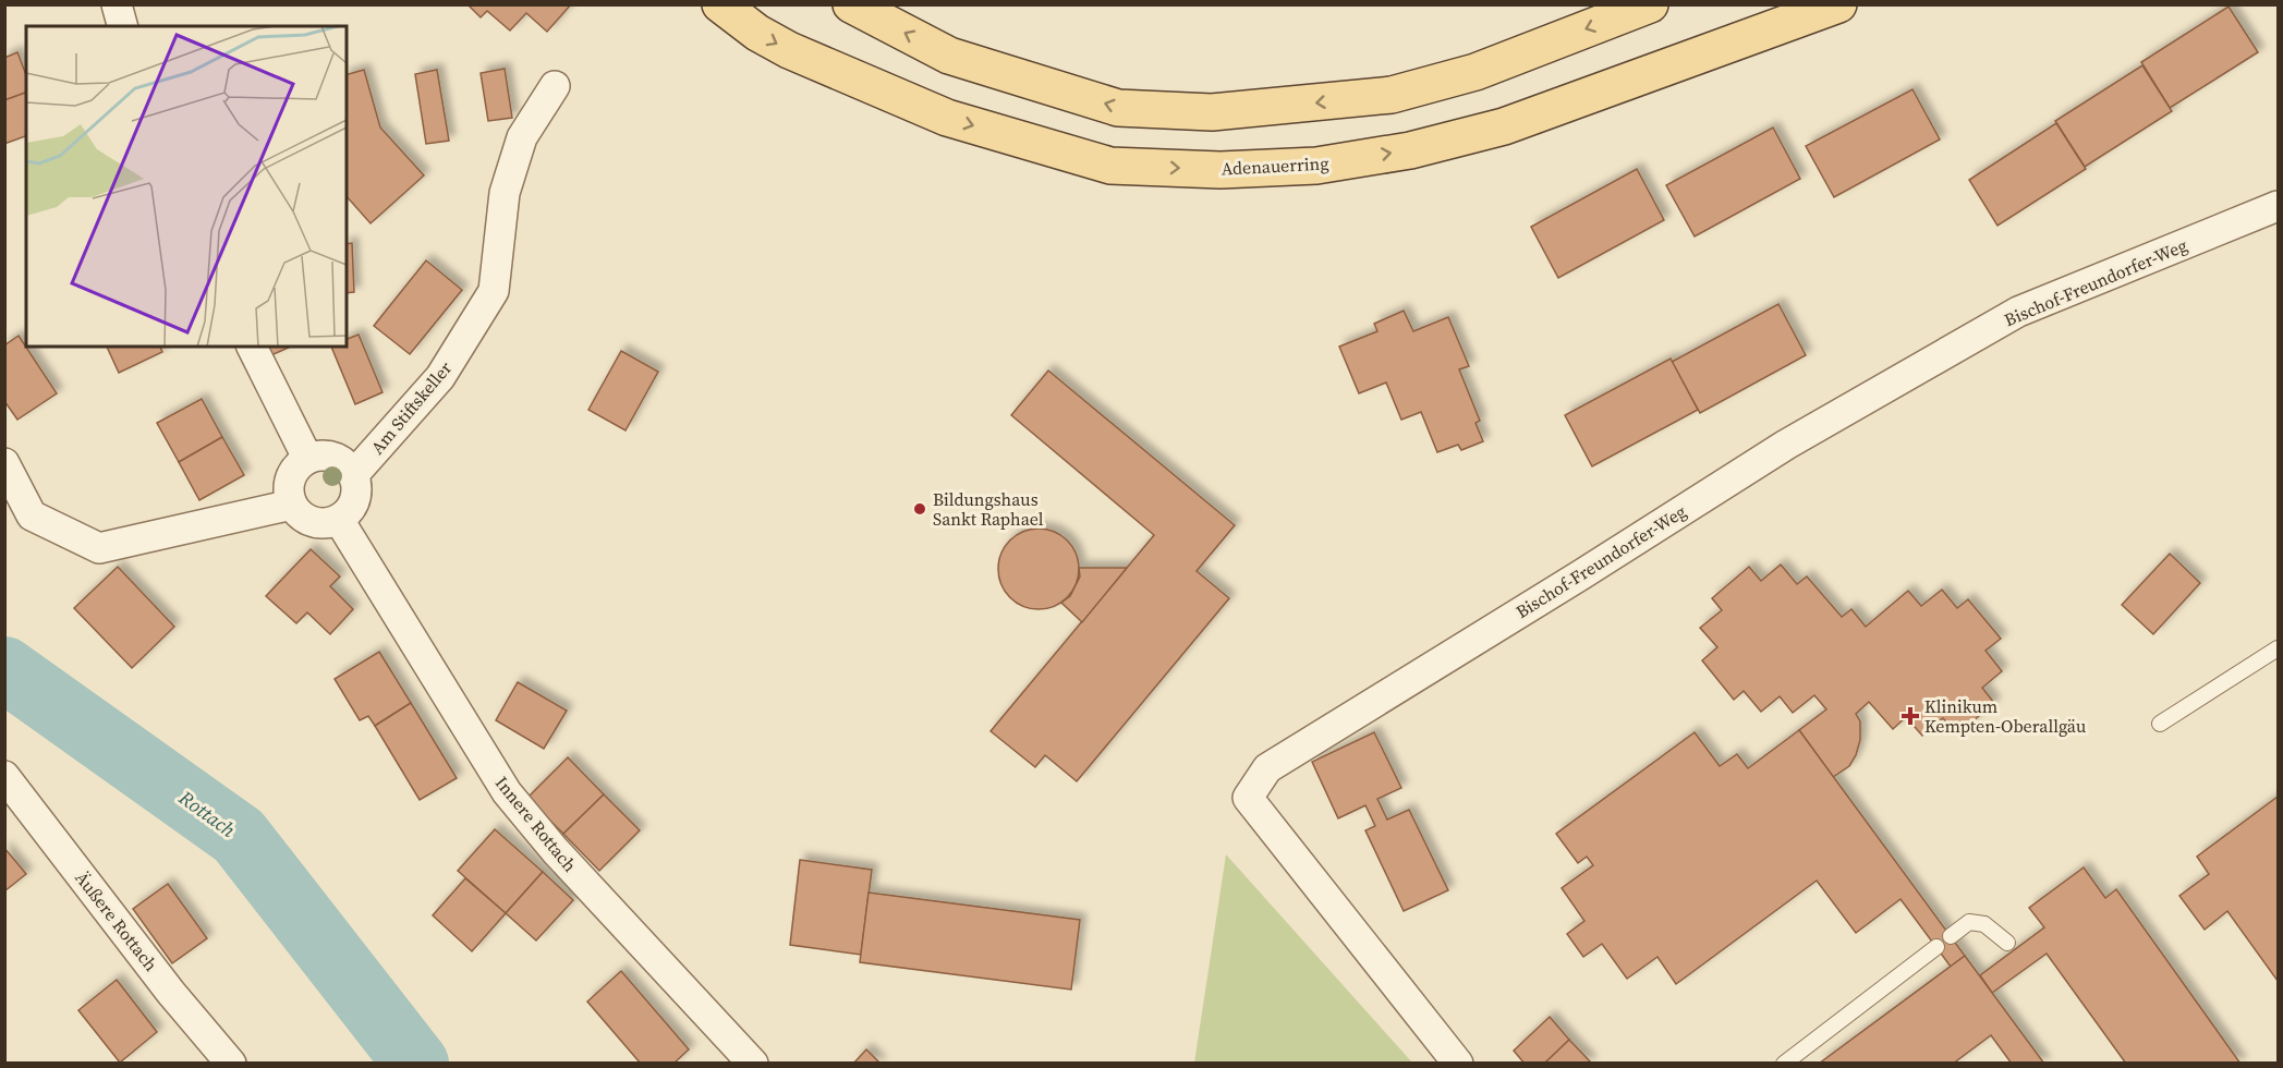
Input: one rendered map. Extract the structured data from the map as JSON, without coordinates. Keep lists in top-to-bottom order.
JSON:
{
  "streets": {
    "main road": ["Adenauerring"],
    "street": [
      "Bischof-Freundorfer-Weg",
      "Am Stiftskeller",
      "Innere Rottach",
      "Äußere Rottach"
    ]
  },
  "crossings": [
    ["Am Stiftskeller", "Innere Rottach"]
  ],
  "water": ["Rottach"],
  "places": {
    "other": ["Bildungshaus Sankt Raphael"],
    "health": ["Klinikum Kempten-Oberallgäu"]
  }
}
